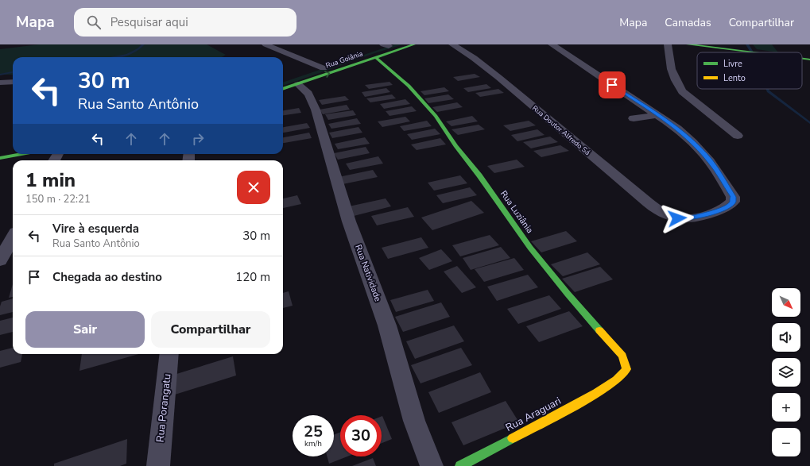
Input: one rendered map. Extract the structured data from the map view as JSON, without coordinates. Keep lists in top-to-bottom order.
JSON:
{
  "streets": {
    "street": [
      "Rua Goiânia",
      "Rua Doutor Alfredo Sá",
      "Rua Luziânia",
      "Rua Natividade",
      "Rua Porangatu",
      "Rua Araguari"
    ]
  },
  "crossings": [
    ["Rua Goiânia", "Rua Luziânia"],
    ["Rua Goiânia", "Rua Natividade"],
    ["Rua Luziânia", "Rua Araguari"]
  ],
  "legend": ["Livre", "Lento"],
  "north": "bottom right",
  "page": {
    "header": "Mapa",
    "search": "Pesquisar aqui",
    "nav": ["Mapa", "Camadas", "Compartilhar"],
    "turn": ["30 m", "Rua Santo Antônio"],
    "heading": ["1 min", "150 m · 22:21"],
    "list": [
      {
        "name": "Vire à esquerda",
        "note": "Rua Santo Antônio",
        "value": "30 m"
      },
      {
        "name": "Chegada ao destino",
        "value": "120 m"
      }
    ],
    "map_buttons": ["+", "−"],
    "buttons": ["Sair", "Compartilhar"],
    "speed": "25 km/h",
    "limit": "30"
  }
}
